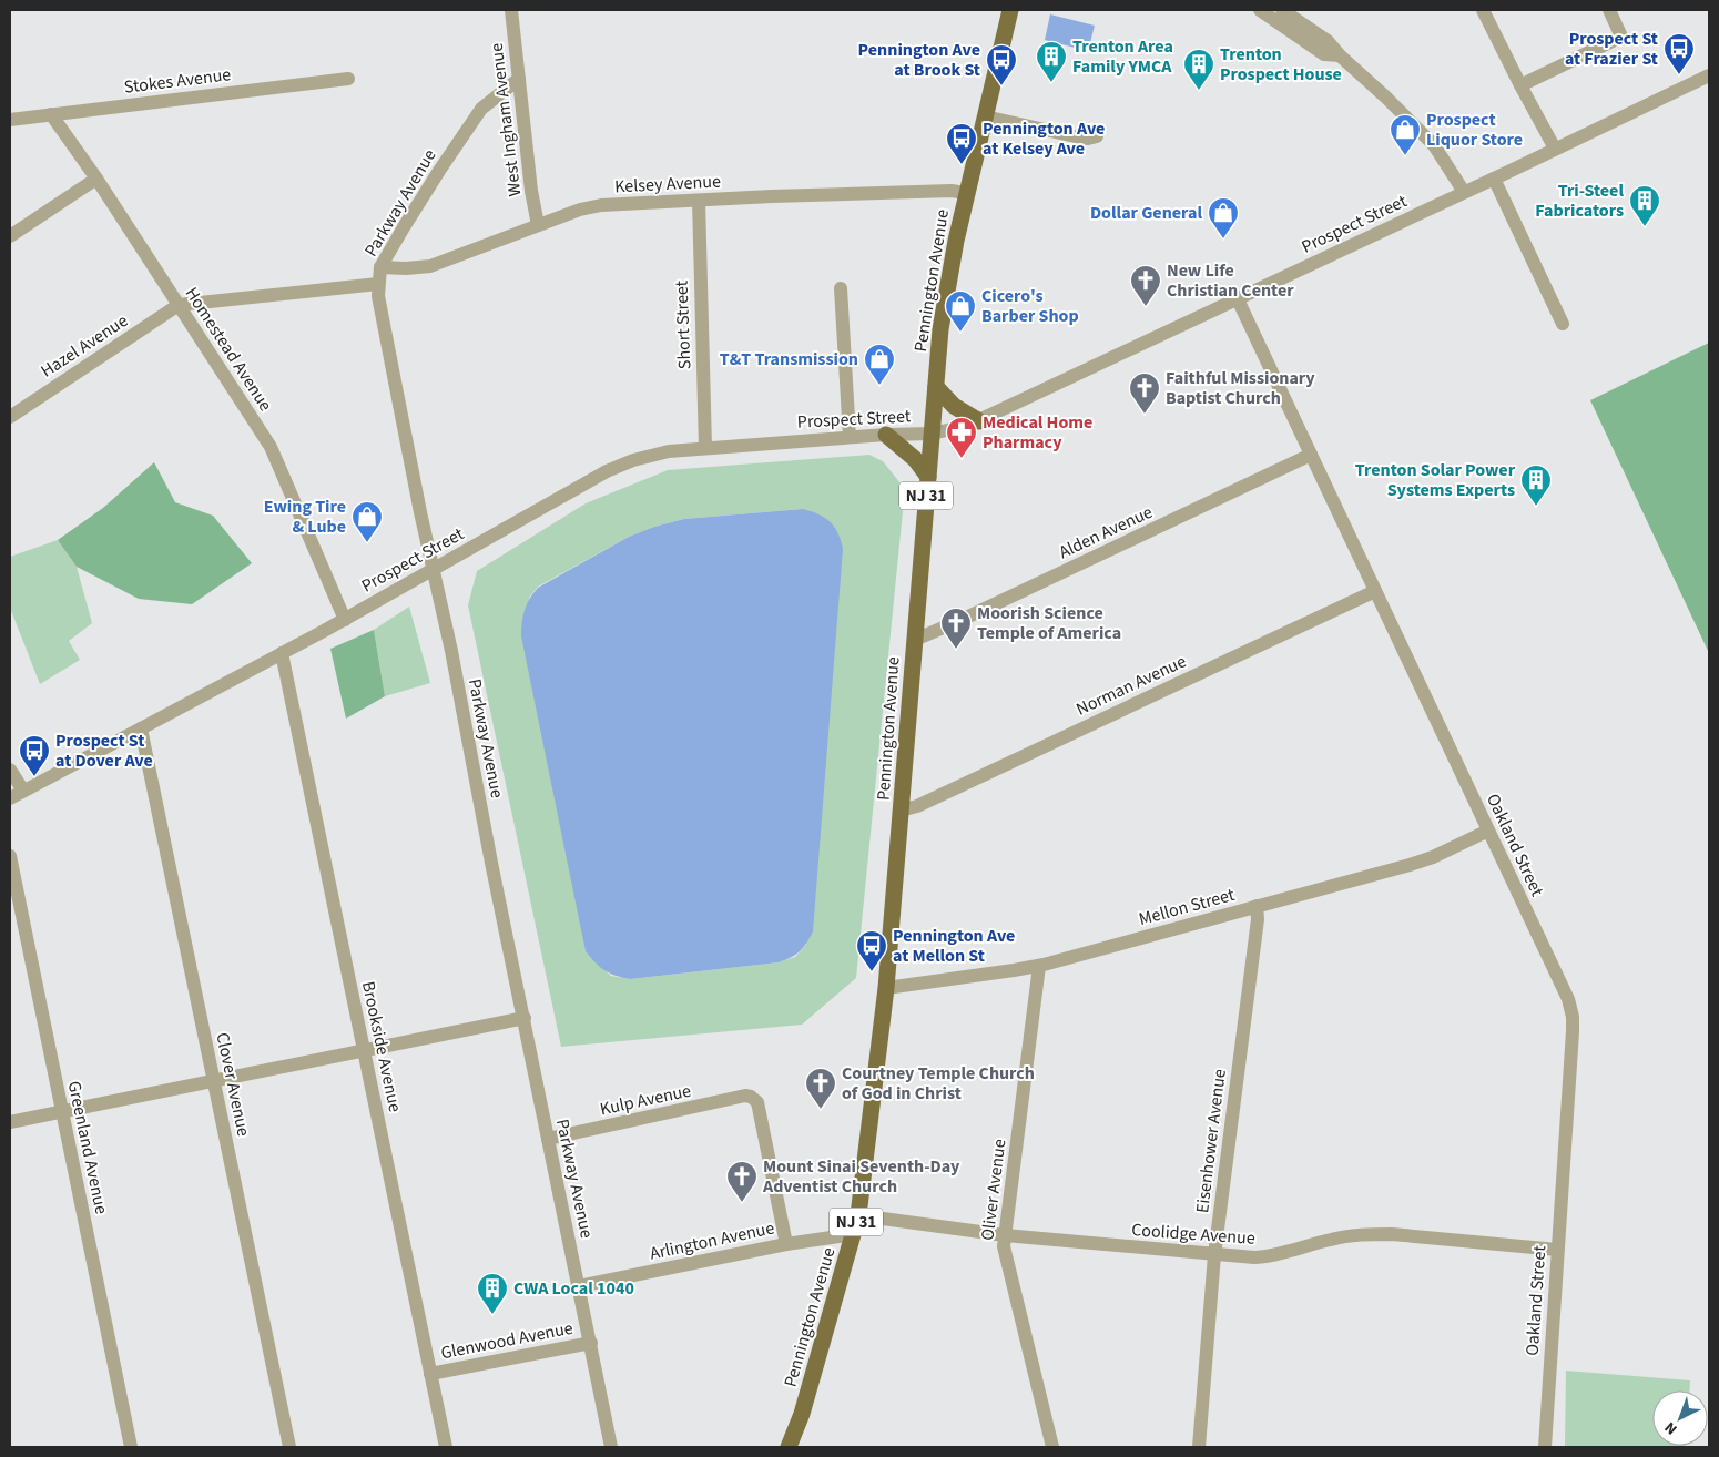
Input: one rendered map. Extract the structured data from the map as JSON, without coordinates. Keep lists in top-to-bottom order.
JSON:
{
  "streets": {
    "main road": ["Pennington Avenue", "NJ 31"],
    "street": [
      "Stokes Avenue",
      "West Ingham Avenue",
      "Kelsey Avenue",
      "Parkway Avenue",
      "Prospect Street",
      "Short Street",
      "Hazel Avenue",
      "Homestead Avenue",
      "Alden Avenue",
      "Norman Avenue",
      "Oakland Street",
      "Mellon Street",
      "Brookside Avenue",
      "Clover Avenue",
      "Kulp Avenue",
      "Eisenhower Avenue",
      "Greenland Avenue",
      "Oliver Avenue",
      "Coolidge Avenue",
      "Arlington Avenue",
      "Glenwood Avenue"
    ]
  },
  "crossings": [
    ["Stokes Avenue", "Homestead Avenue"],
    ["West Ingham Avenue", "Kelsey Avenue"],
    ["West Ingham Avenue", "Parkway Avenue"],
    ["Kelsey Avenue", "Parkway Avenue"],
    ["Kelsey Avenue", "Pennington Avenue"],
    ["Kelsey Avenue", "Short Street"],
    ["Parkway Avenue", "Prospect Street"],
    ["Parkway Avenue", "Kulp Avenue"],
    ["Parkway Avenue", "Arlington Avenue"],
    ["Parkway Avenue", "Glenwood Avenue"],
    ["Prospect Street", "Pennington Avenue"],
    ["Prospect Street", "Short Street"],
    ["Prospect Street", "Homestead Avenue"],
    ["Prospect Street", "Oakland Street"],
    ["Prospect Street", "Brookside Avenue"],
    ["Prospect Street", "Clover Avenue"],
    ["Pennington Avenue", "Alden Avenue"],
    ["Pennington Avenue", "Norman Avenue"],
    ["Pennington Avenue", "Mellon Street"],
    ["Pennington Avenue", "Coolidge Avenue"],
    ["Pennington Avenue", "Arlington Avenue"],
    ["Hazel Avenue", "Homestead Avenue"],
    ["Alden Avenue", "Oakland Street"],
    ["Norman Avenue", "Oakland Street"],
    ["Oakland Street", "Mellon Street"],
    ["Oakland Street", "Coolidge Avenue"],
    ["Mellon Street", "Eisenhower Avenue"],
    ["Mellon Street", "Oliver Avenue"],
    ["Brookside Avenue", "Glenwood Avenue"],
    ["Kulp Avenue", "Arlington Avenue"],
    ["Eisenhower Avenue", "Coolidge Avenue"],
    ["Oliver Avenue", "Coolidge Avenue"]
  ],
  "places": {
    "bus stop": [
      "Prospect St at Frazier St",
      "Pennington Ave at Brook St",
      "Pennington Ave at Kelsey Ave",
      "Prospect St at Dover Ave",
      "Pennington Ave at Mellon St"
    ],
    "building": [
      "Trenton Area Family YMCA",
      "Trenton Prospect House",
      "Tri-Steel Fabricators",
      "Trenton Solar Power Systems Experts",
      "CWA Local 1040"
    ],
    "shop": [
      "Prospect Liquor Store",
      "Dollar General",
      "Cicero's Barber Shop",
      "T&T Transmission",
      "Ewing Tire & Lube"
    ],
    "church": [
      "New Life Christian Center",
      "Faithful Missionary Baptist Church",
      "Moorish Science Temple of America",
      "Courtney Temple Church of God in Christ",
      "Mount Sinai Seventh-Day Adventist Church"
    ],
    "pharmacy": ["Medical Home Pharmacy"]
  },
  "north": "bottom left"
}
